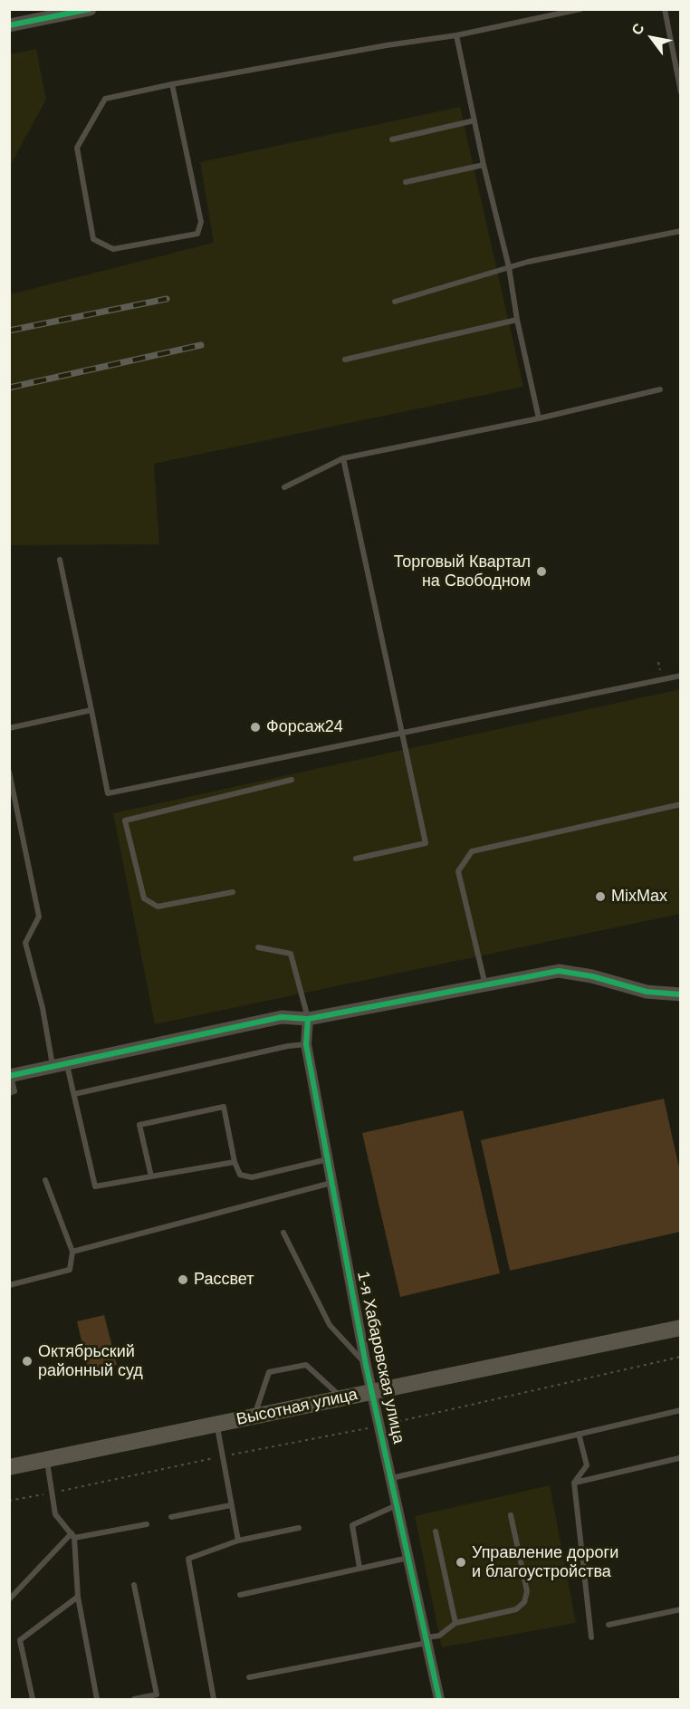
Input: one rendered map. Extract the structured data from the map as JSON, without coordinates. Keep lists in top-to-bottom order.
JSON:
{
  "streets": {
    "main road": ["Высотная улица"],
    "street": ["1-я Хабаровская улица"]
  },
  "crossings": [
    ["1-я Хабаровская улица", "Высотная улица"]
  ],
  "places": [
    "Торговый Квартал на Свободном",
    "Форсаж24",
    "MixMax",
    "Рассвет",
    "Октябрьский районный суд",
    "Управление дороги и благоустройства"
  ],
  "north": "top left"
}
